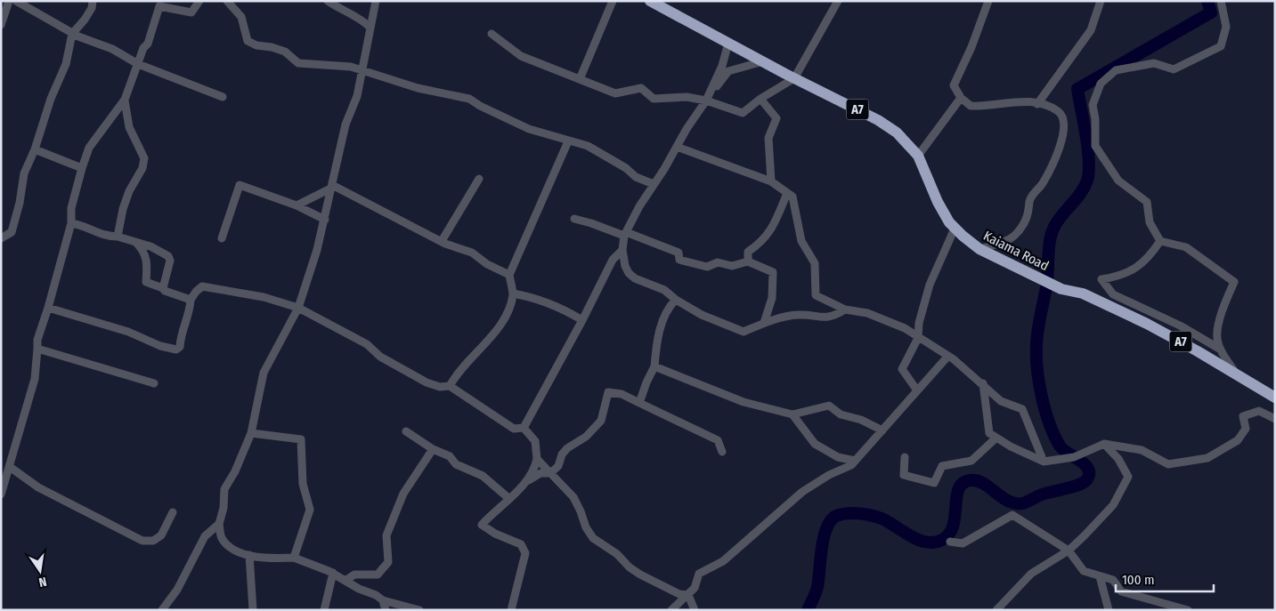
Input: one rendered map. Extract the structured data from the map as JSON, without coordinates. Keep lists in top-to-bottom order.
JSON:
{
  "streets": {
    "highway": ["A7", "Kaiama Road"]
  },
  "scale_bar": "100 m",
  "north": "bottom"
}
